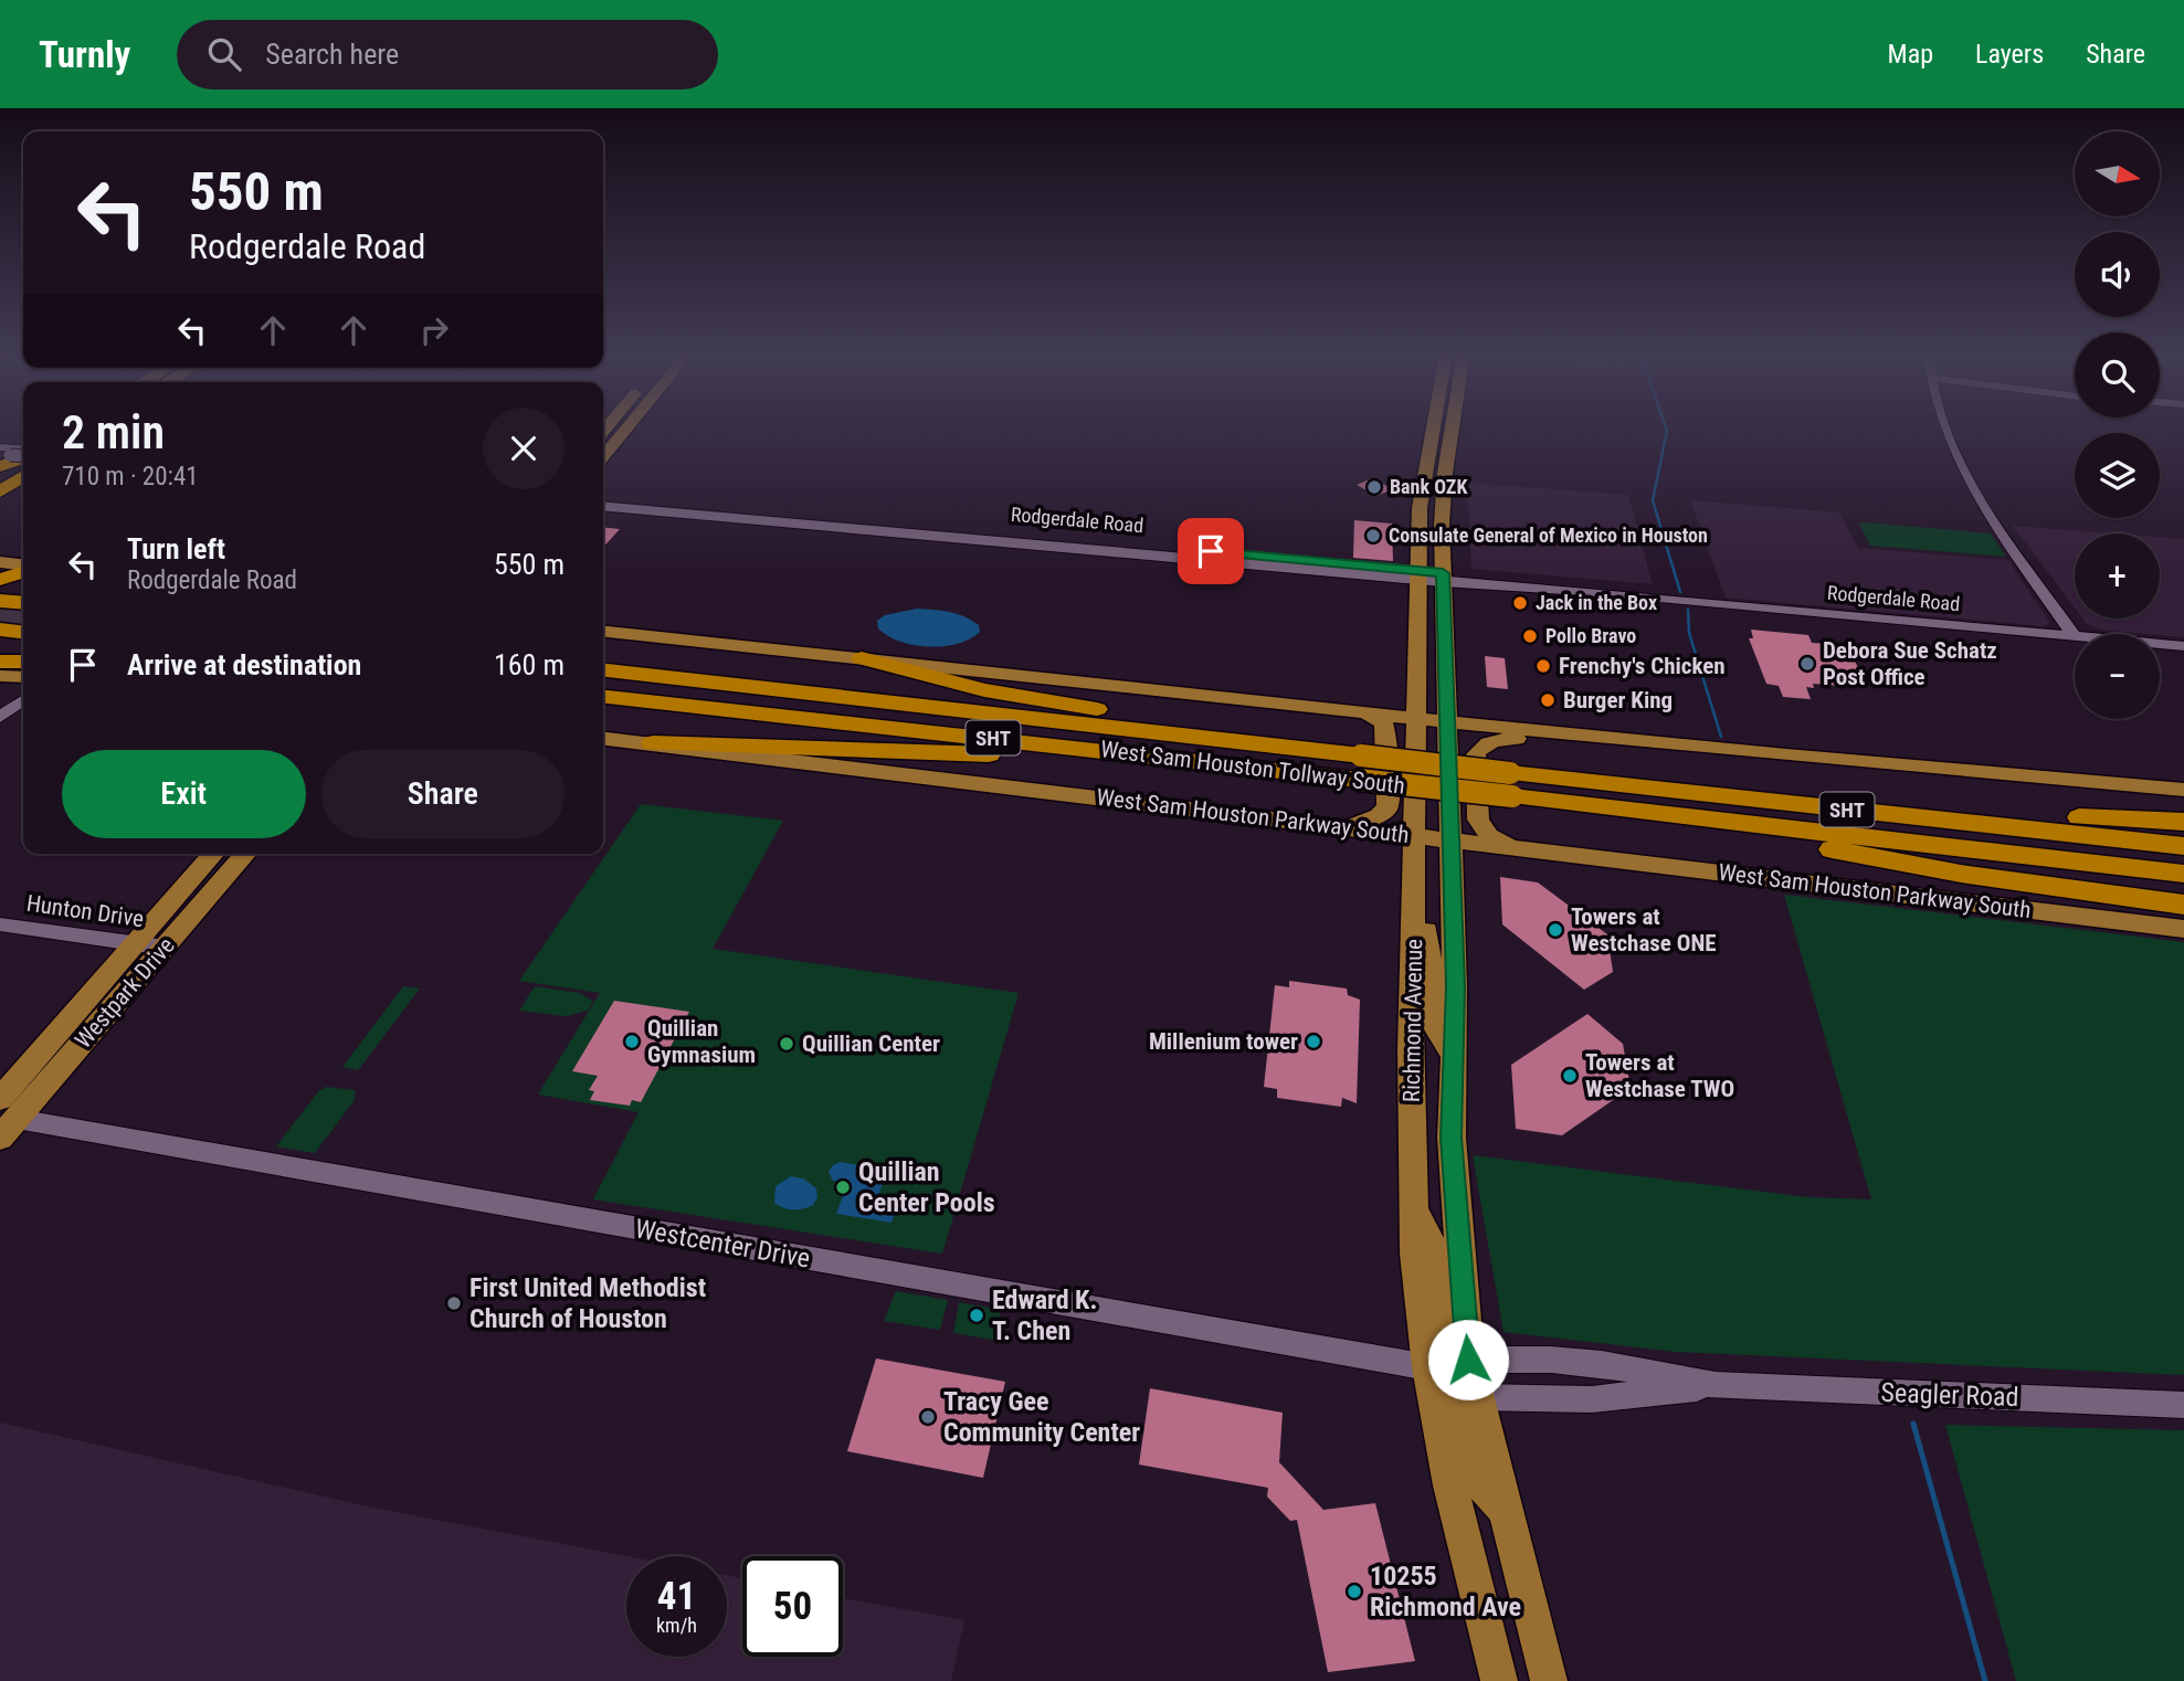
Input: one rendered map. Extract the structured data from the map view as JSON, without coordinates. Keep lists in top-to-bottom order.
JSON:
{
  "streets": {
    "highway": ["SHT", "West Sam Houston Tollway South"],
    "main road": ["West Sam Houston Parkway South", "Westpark Drive", "Richmond Avenue"],
    "street": [
      "Rodgerdale Road",
      "Hunton Drive",
      "Westcenter Drive",
      "Seagler Road"
    ]
  },
  "crossings": [
    ["Rodgerdale Road", "Richmond Avenue"],
    ["West Sam Houston Parkway South", "Richmond Avenue"],
    ["Hunton Drive", "Westpark Drive"],
    ["Westpark Drive", "Westcenter Drive"],
    ["Richmond Avenue", "Westcenter Drive"],
    ["Richmond Avenue", "Seagler Road"]
  ],
  "places": [
    "Bank OZK",
    "Consulate General of Mexico in Houston",
    "Jack in the Box",
    "Pollo Bravo",
    "Debora Sue Schatz Post Office",
    "Frenchy's Chicken",
    "Burger King",
    "Towers at Westchase ONE",
    "Quillian Gymnasium",
    "Millenium tower",
    "Quillian Center",
    "Towers at Westchase TWO",
    "Quillian Center Pools",
    "First United Methodist Church of Houston",
    "Edward K. T. Chen",
    "Tracy Gee Community Center",
    "10255 Richmond Ave"
  ],
  "north": "right",
  "page": {
    "header": "Turnly",
    "search": "Search here",
    "nav": ["Map", "Layers", "Share"],
    "map_buttons": ["+", "−"],
    "turn": ["550 m", "Rodgerdale Road"],
    "heading": ["2 min", "710 m · 20:41"],
    "list": [
      {
        "name": "Turn left",
        "note": "Rodgerdale Road",
        "value": "550 m"
      },
      {
        "name": "Arrive at destination",
        "value": "160 m"
      }
    ],
    "buttons": ["Exit", "Share"],
    "speed": "41 km/h",
    "limit": "50"
  }
}
